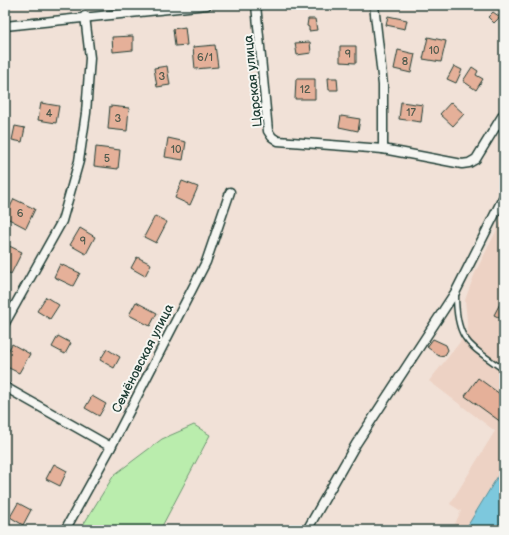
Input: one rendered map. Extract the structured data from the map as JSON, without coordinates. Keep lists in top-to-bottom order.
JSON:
{
  "streets": {
    "street": ["Царская улица", "Семёновская улица"]
  },
  "house_numbers": [
    "10",
    "9",
    "6/1",
    "8",
    "3",
    "12",
    "17",
    "4",
    "3",
    "10",
    "5",
    "6",
    "9"
  ]
}
